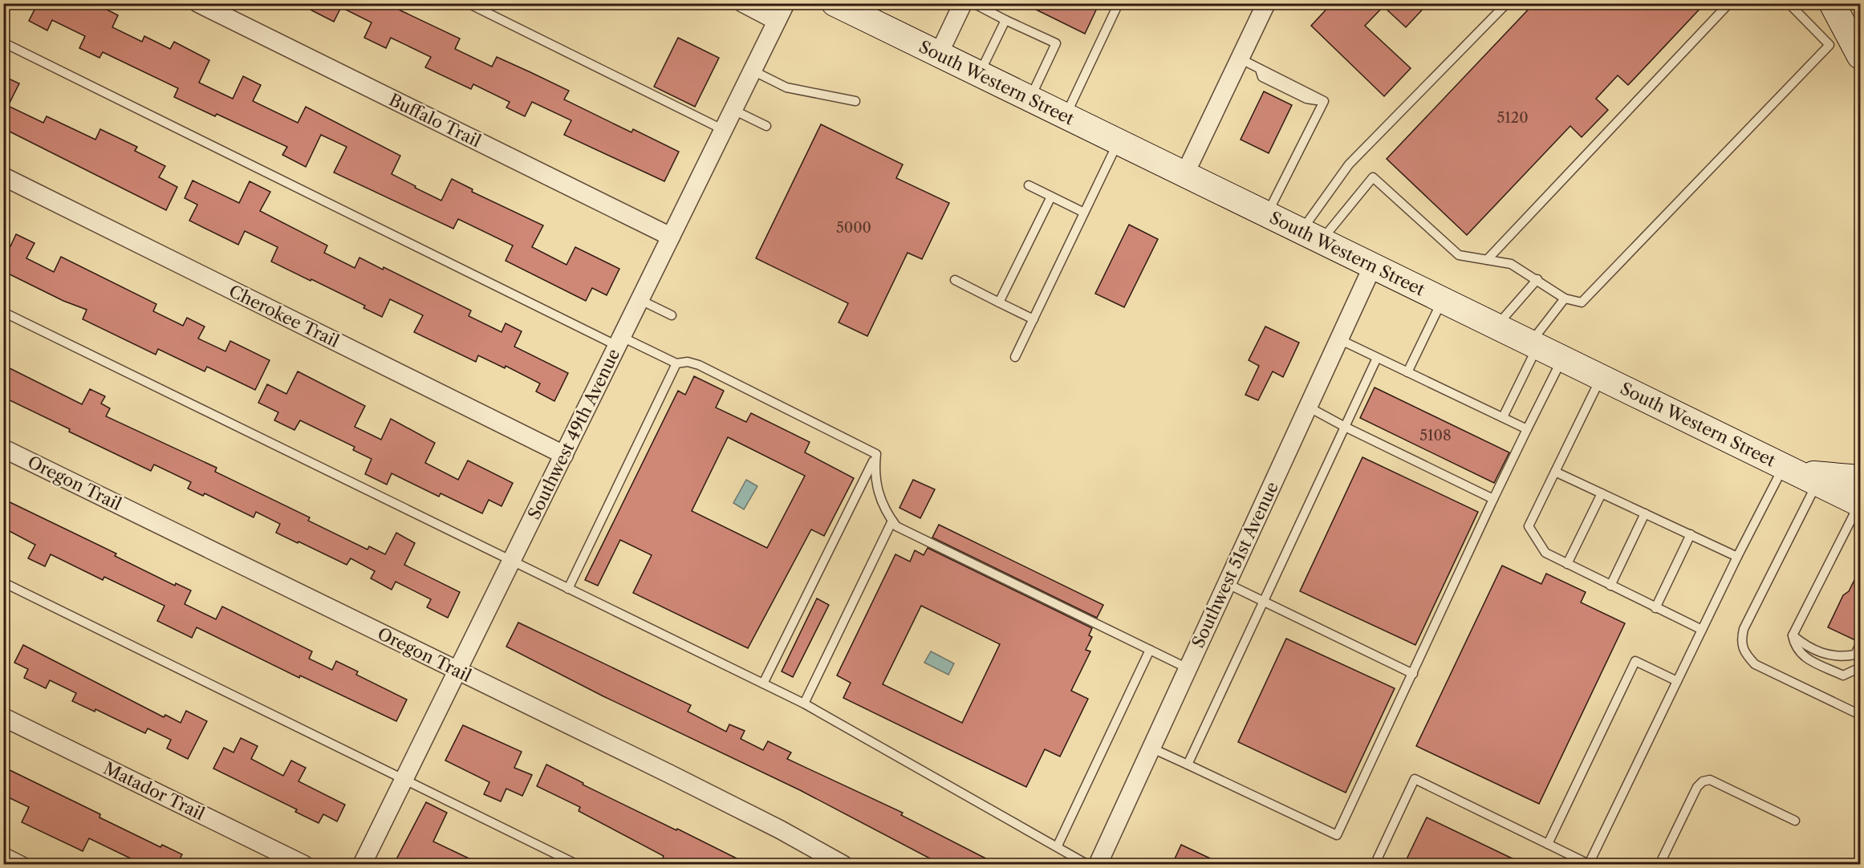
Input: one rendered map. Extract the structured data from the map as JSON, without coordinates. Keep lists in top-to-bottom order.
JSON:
{
  "streets": {
    "main road": ["South Western Street"],
    "street": [
      "Buffalo Trail",
      "Cherokee Trail",
      "Southwest 49th Avenue",
      "Oregon Trail",
      "Southwest 51st Avenue",
      "Matador Trail"
    ]
  },
  "crossings": [
    ["South Western Street", "Southwest 51st Avenue"],
    ["Buffalo Trail", "Southwest 49th Avenue"],
    ["Cherokee Trail", "Southwest 49th Avenue"],
    ["Southwest 49th Avenue", "Oregon Trail"]
  ],
  "house_numbers": ["5120", "5000", "5108"]
}
